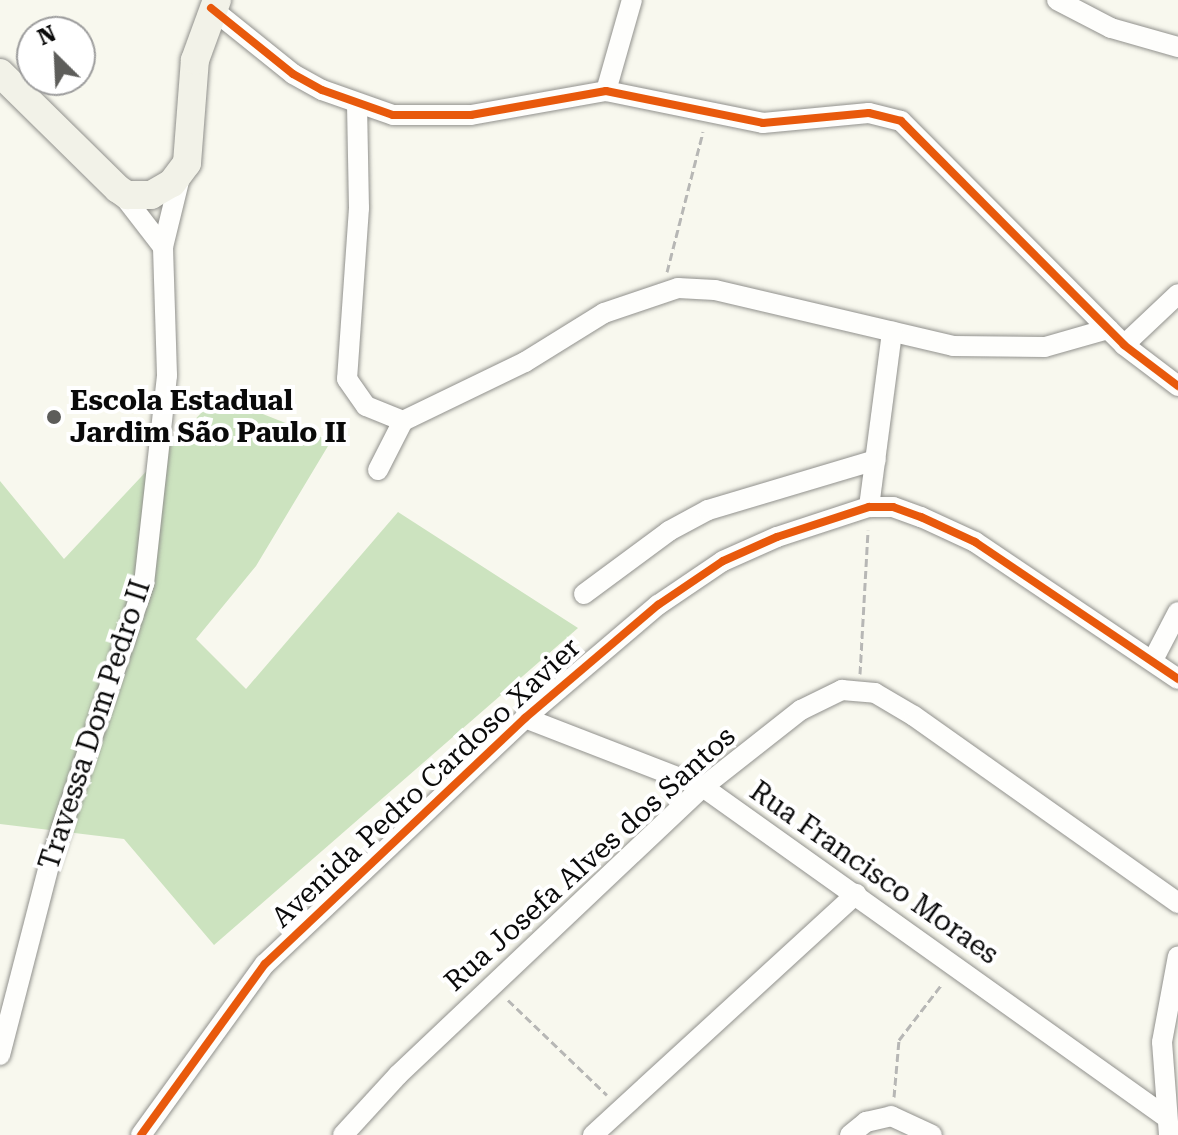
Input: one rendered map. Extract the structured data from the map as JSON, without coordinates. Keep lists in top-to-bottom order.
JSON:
{
  "streets": {
    "street": [
      "Travessa Dom Pedro II",
      "Avenida Pedro Cardoso Xavier",
      "Rua Josefa Alves dos Santos",
      "Rua Francisco Moraes"
    ]
  },
  "crossings": [
    ["Avenida Pedro Cardoso Xavier", "Rua Francisco Moraes"],
    ["Rua Josefa Alves dos Santos", "Rua Francisco Moraes"]
  ],
  "places": ["Escola Estadual Jardim São Paulo II"],
  "north": "top left"
}
